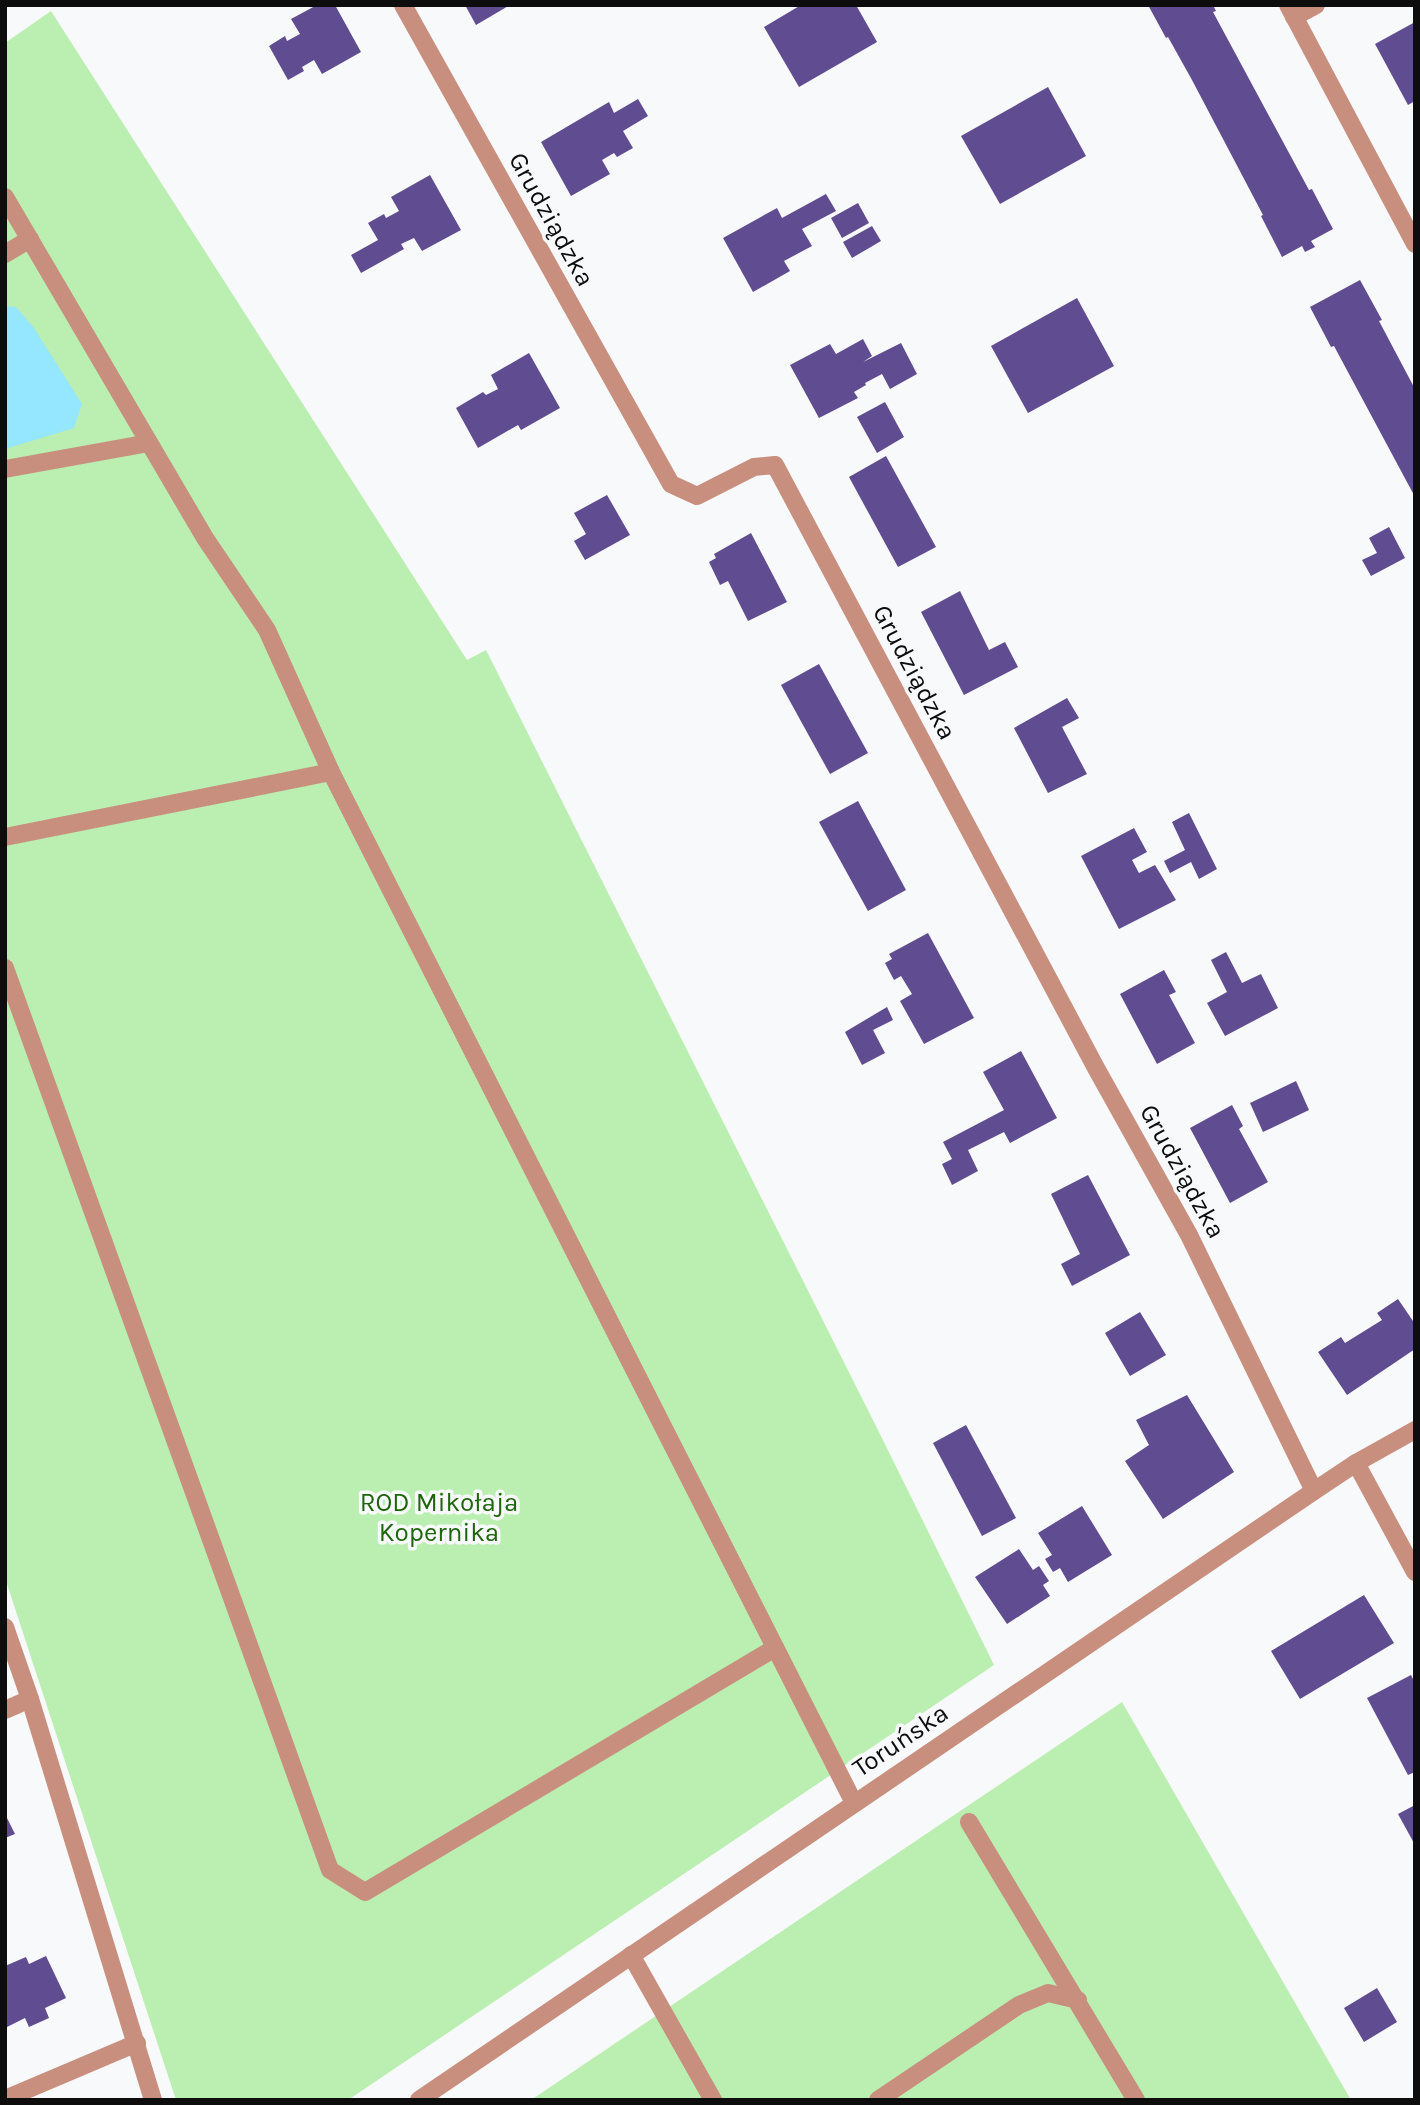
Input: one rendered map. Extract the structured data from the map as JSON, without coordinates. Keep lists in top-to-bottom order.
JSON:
{
  "streets": {
    "street": ["Grudziądzka", "Toruńska"]
  },
  "crossings": [
    ["Grudziądzka", "Toruńska"]
  ],
  "parks": ["ROD Mikołaja Kopernika"]
}
